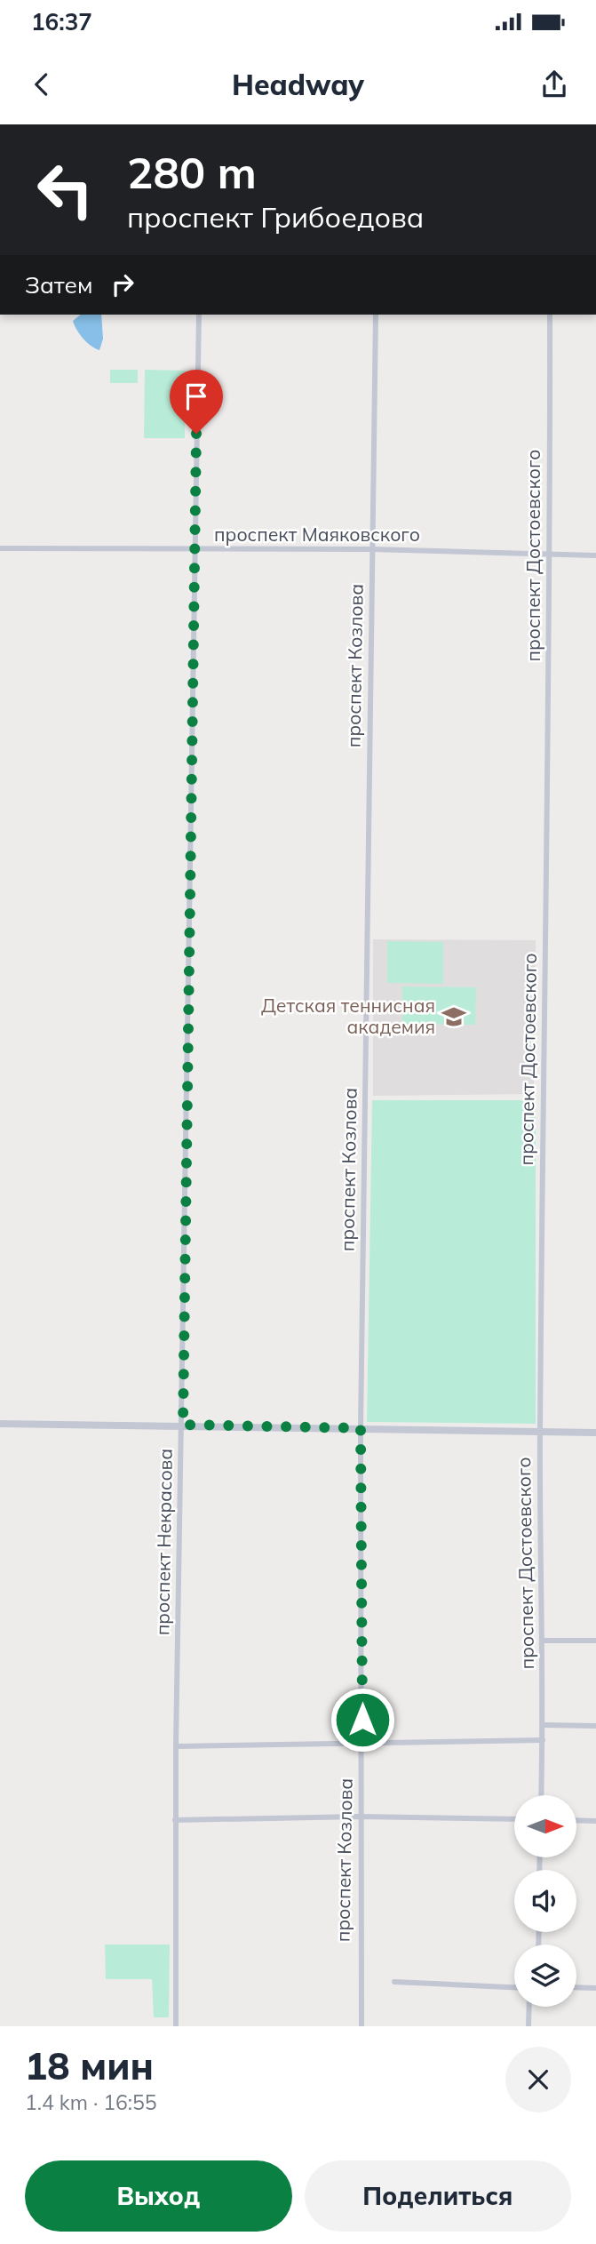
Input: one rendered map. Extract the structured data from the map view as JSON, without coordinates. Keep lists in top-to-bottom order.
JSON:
{
  "streets": {
    "street": [
      "проспект Маяковского",
      "проспект Достоевского",
      "проспект Козлова",
      "проспект Некрасова"
    ]
  },
  "crossings": [
    ["проспект Маяковского", "проспект Достоевского"],
    ["проспект Маяковского", "проспект Козлова"],
    ["проспект Маяковского", "проспект Некрасова"]
  ],
  "places": {
    "school or university": ["Детская теннисная академия"]
  },
  "north": "right",
  "page": {
    "status": "16:37",
    "header": "Headway",
    "turn": ["280 m", "проспект Грибоедова"],
    "then": "Затем",
    "heading": ["18 мин", "1.4 km · 16:55"],
    "buttons": ["Выход", "Поделиться"]
  }
}
